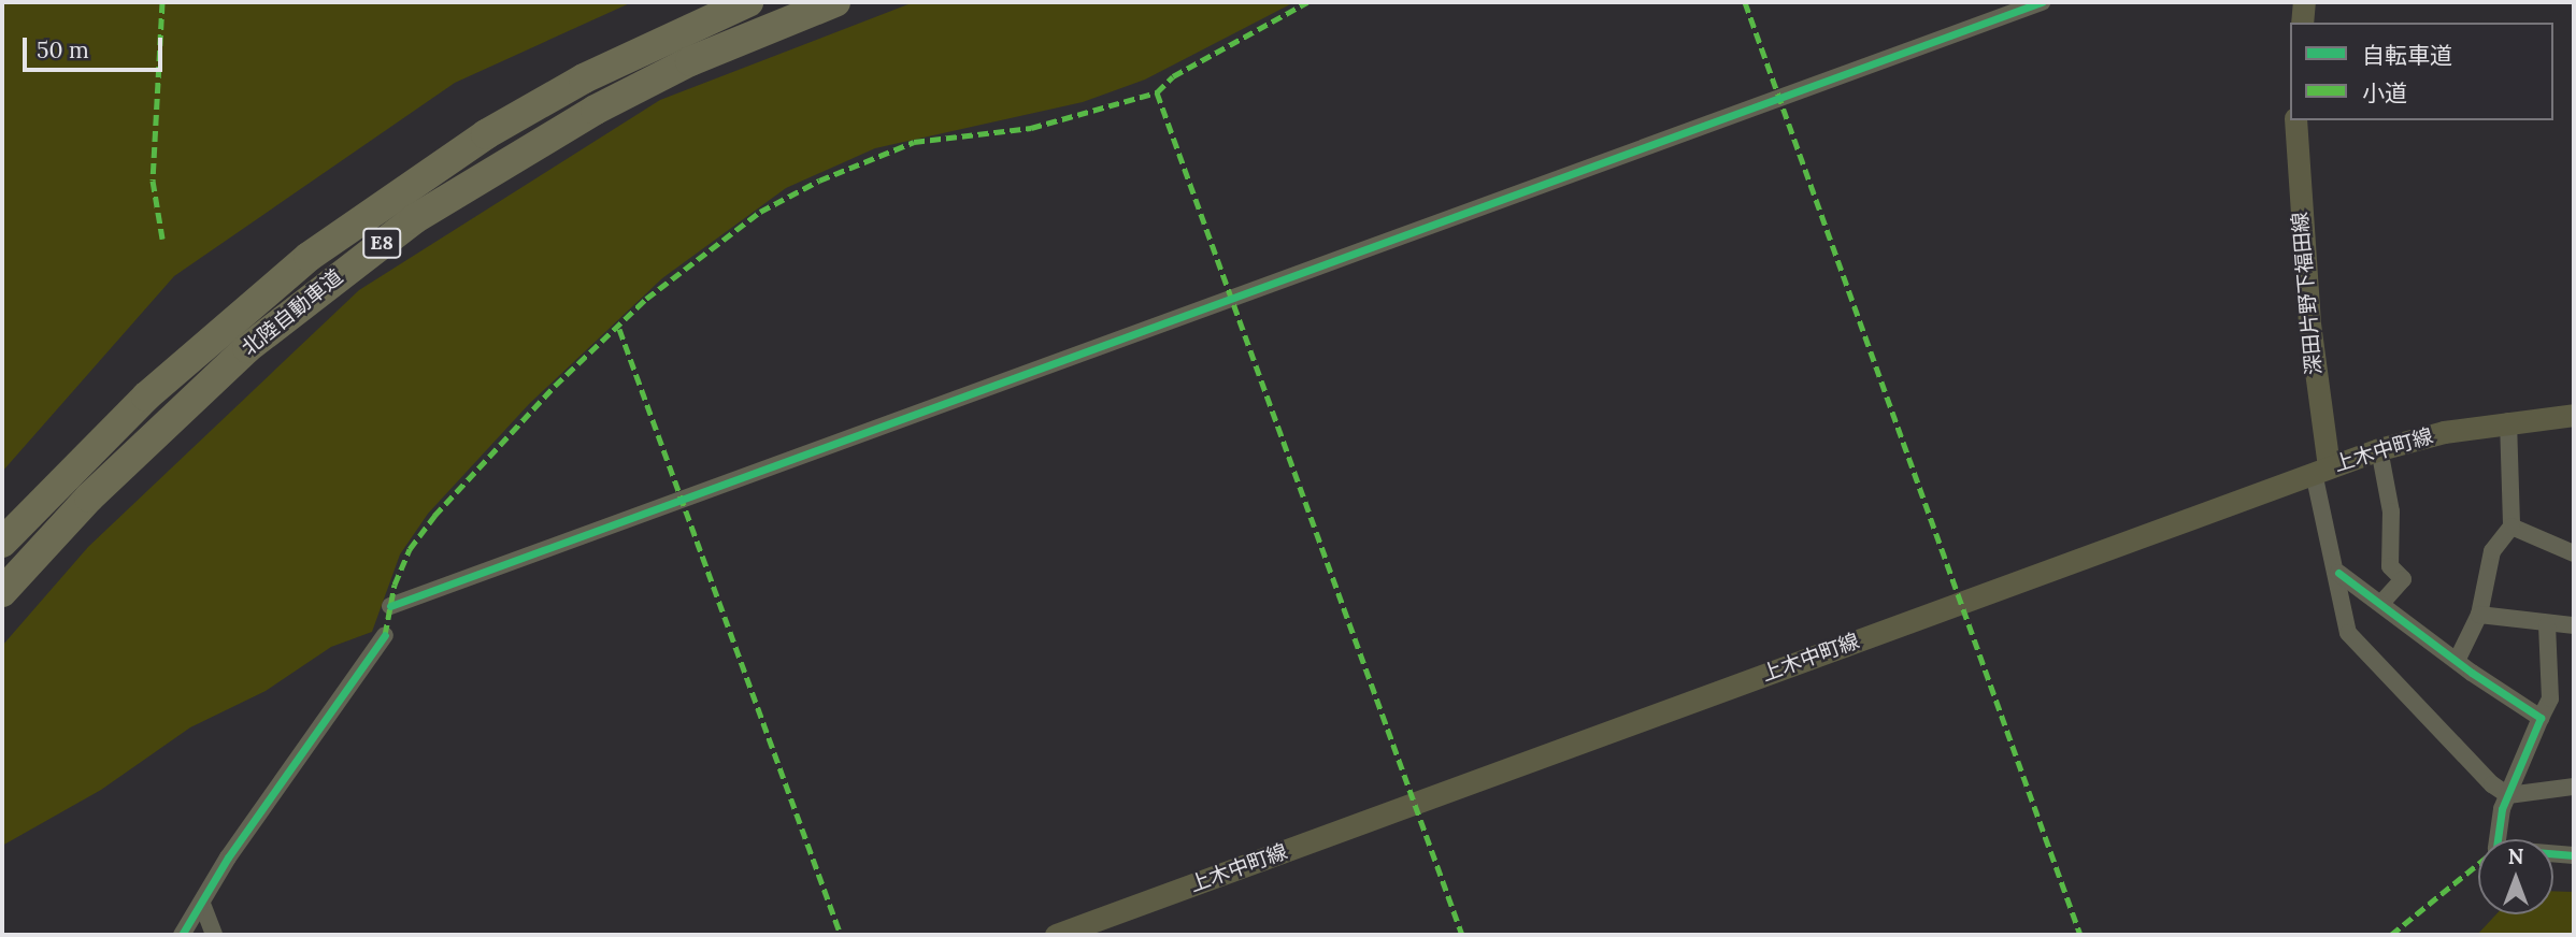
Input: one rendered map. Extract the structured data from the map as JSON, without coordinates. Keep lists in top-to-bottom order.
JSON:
{
  "streets": {
    "highway": ["E8", "北陸自動車道"],
    "main road": ["深田片野下福田線", "上木中町線"]
  },
  "crossings": [
    ["深田片野下福田線", "上木中町線"]
  ],
  "legend": ["自転車道", "小道"],
  "scale_bar": "50 m",
  "north": "top"
}
